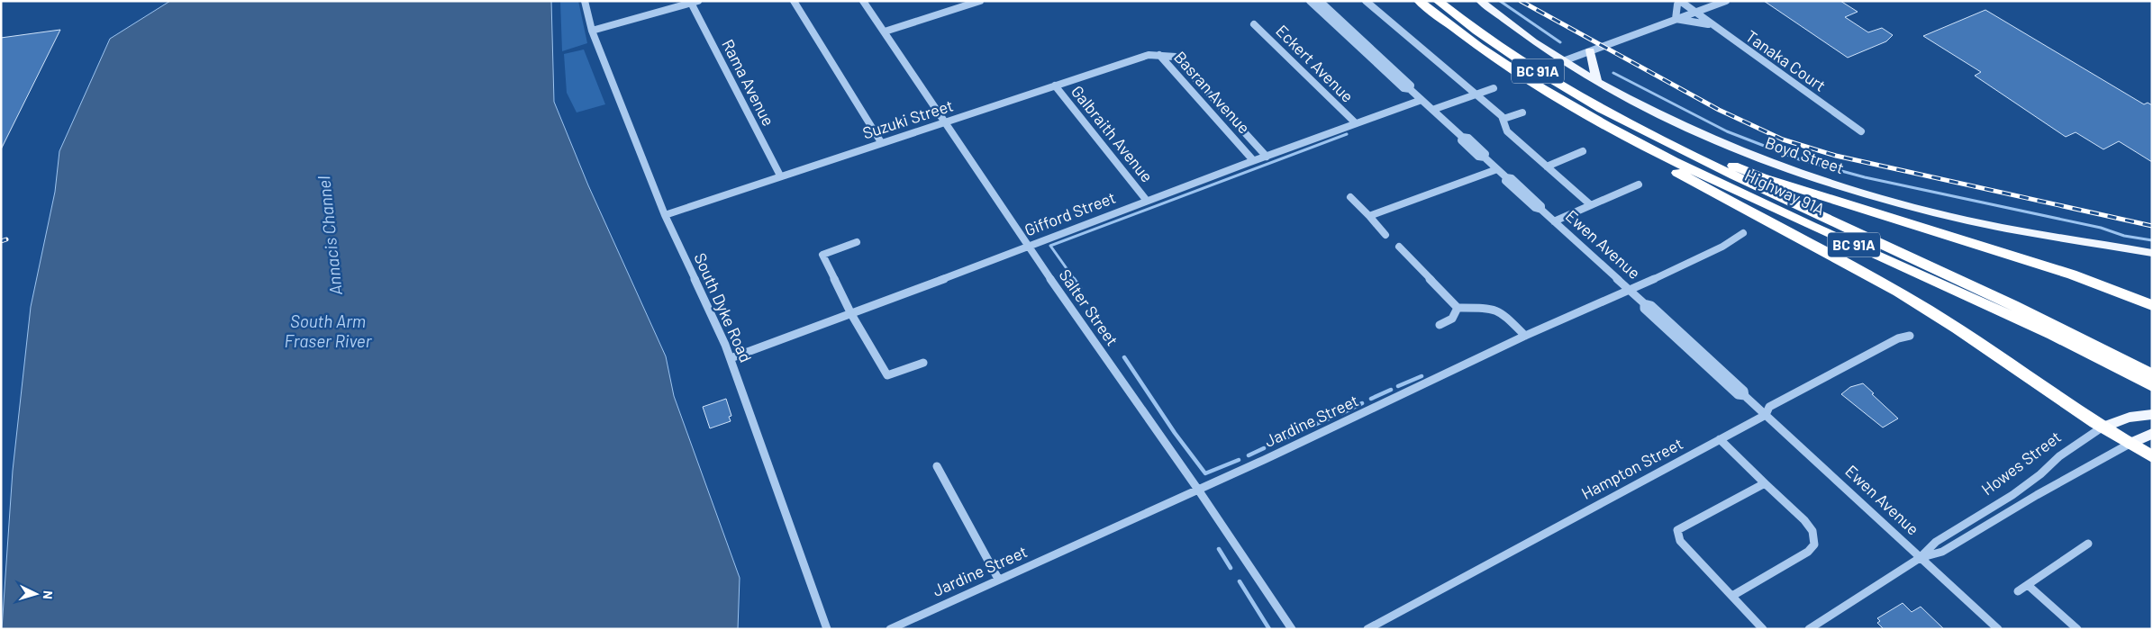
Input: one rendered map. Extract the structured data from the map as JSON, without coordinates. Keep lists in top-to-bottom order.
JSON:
{
  "streets": {
    "highway": ["BC 91A", "Highway 91A"],
    "main road": ["Boyd Street", "Howes Street"],
    "street": [
      "Tanaka Court",
      "Eckert Avenue",
      "Rama Avenue",
      "Basran Avenue",
      "Suzuki Street",
      "Galbraith Avenue",
      "Gifford Street",
      "Ewen Avenue",
      "South Dyke Road",
      "Salter Street",
      "Jardine Street",
      "Hampton Street"
    ]
  },
  "crossings": [
    ["Eckert Avenue", "Gifford Street"],
    ["Rama Avenue", "Suzuki Street"],
    ["Basran Avenue", "Suzuki Street"],
    ["Basran Avenue", "Gifford Street"],
    ["Suzuki Street", "Galbraith Avenue"],
    ["Suzuki Street", "South Dyke Road"],
    ["Suzuki Street", "Salter Street"],
    ["Galbraith Avenue", "Gifford Street"],
    ["Gifford Street", "Ewen Avenue"],
    ["Gifford Street", "South Dyke Road"],
    ["Gifford Street", "Salter Street"],
    ["Ewen Avenue", "Jardine Street"],
    ["Ewen Avenue", "Howes Street"],
    ["Ewen Avenue", "Hampton Street"],
    ["Salter Street", "Jardine Street"]
  ],
  "water": ["Annacis Channel", "South Arm Fraser River"],
  "north": "right"
}
